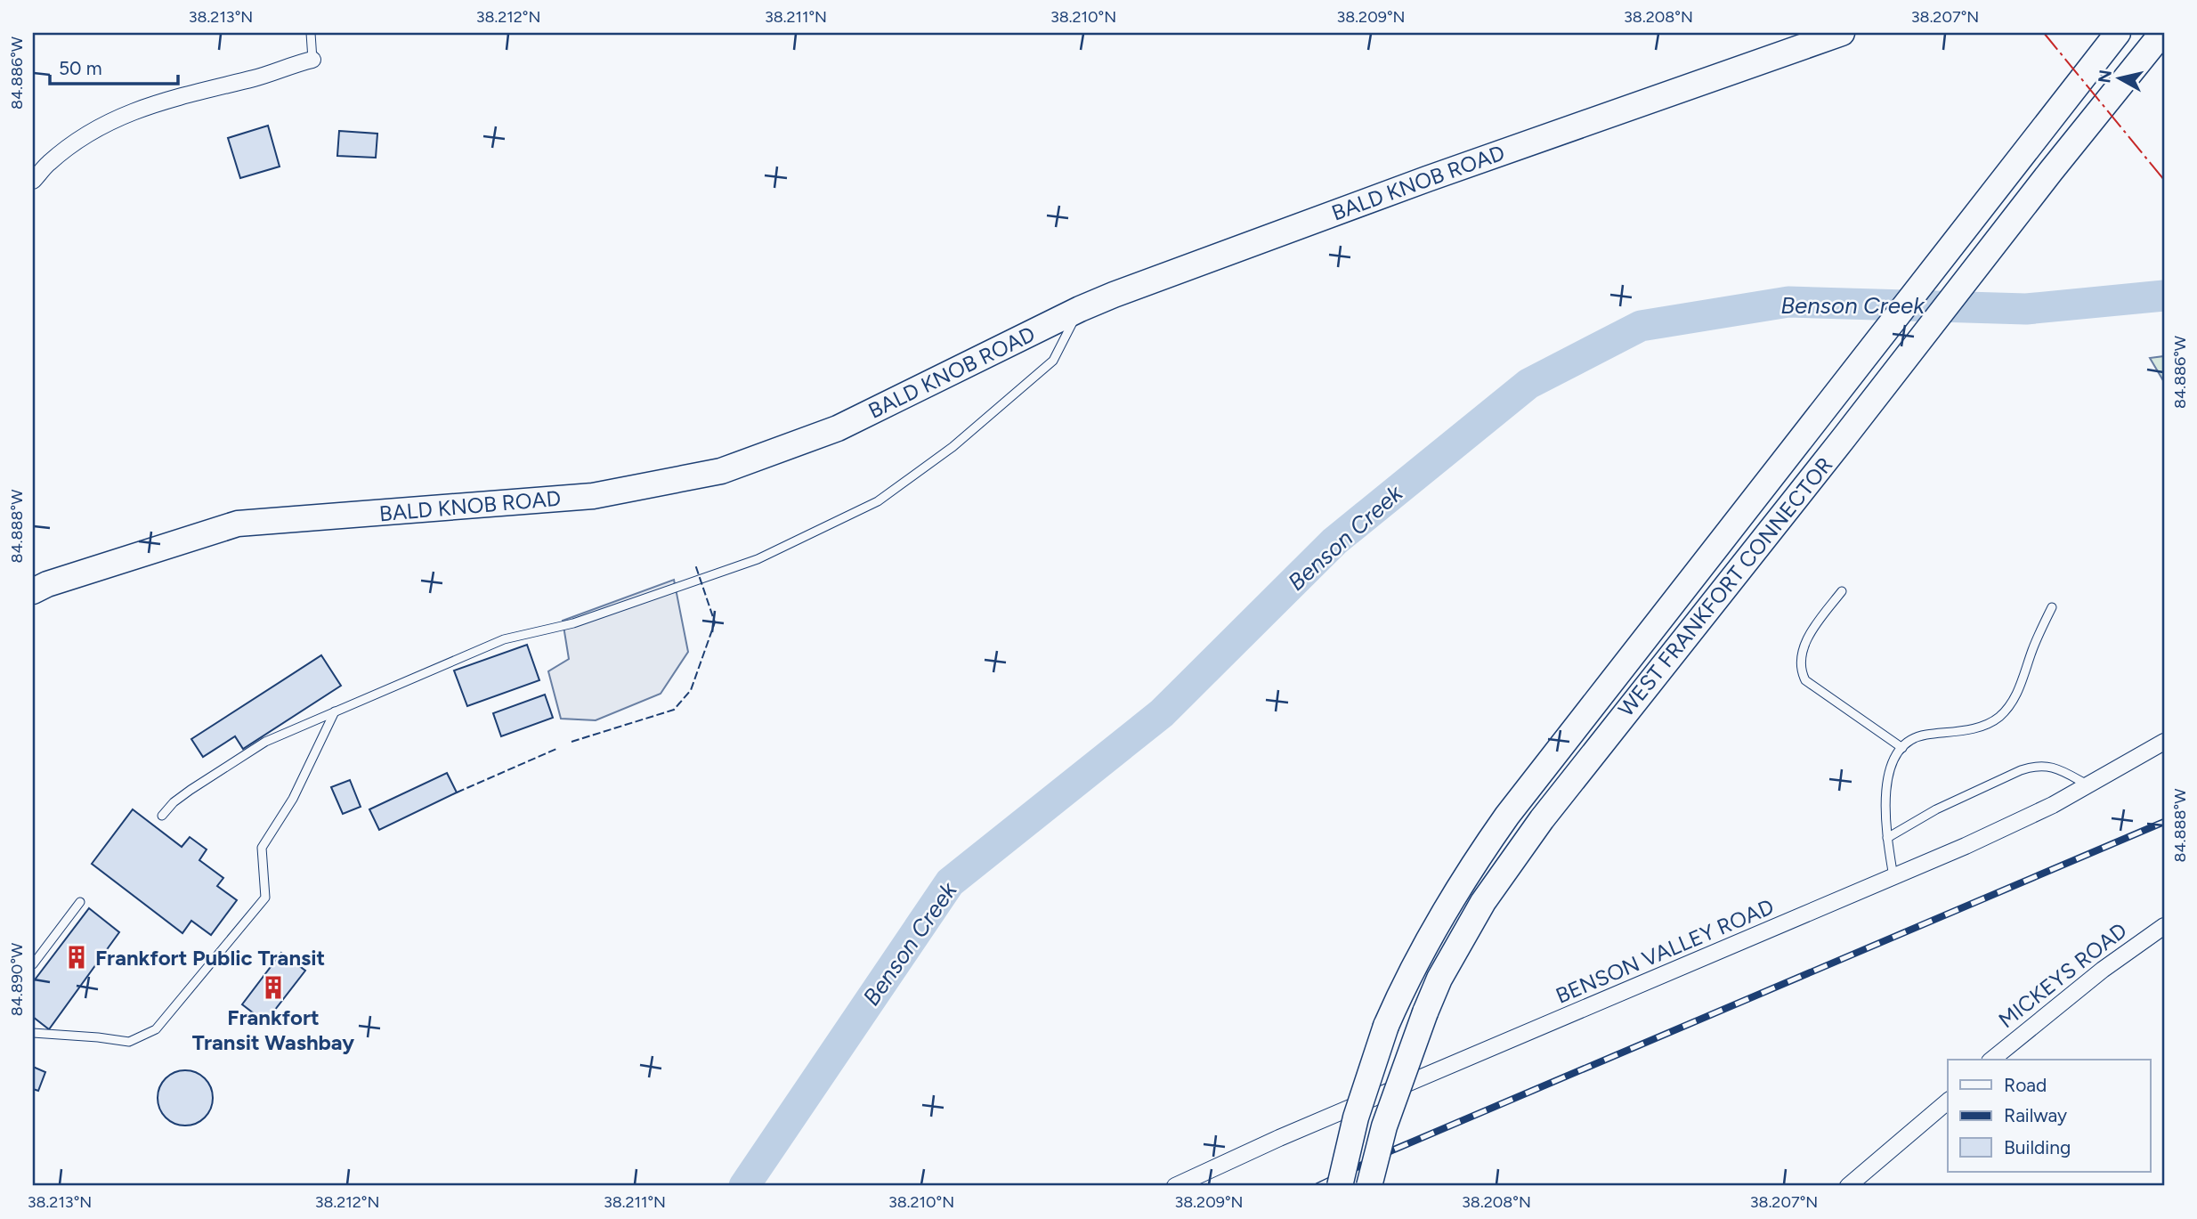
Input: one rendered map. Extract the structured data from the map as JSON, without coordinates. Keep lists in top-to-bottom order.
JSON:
{
  "streets": {
    "main road": ["BALD KNOB ROAD", "WEST FRANKFORT CONNECTOR"],
    "street": ["BENSON VALLEY ROAD", "MICKEYS ROAD"]
  },
  "water": ["Benson Creek"],
  "places": {
    "building": ["Frankfort Public Transit", "Frankfort Transit Washbay"]
  },
  "legend": ["Road", "Railway", "Building"],
  "scale_bar": "50 m",
  "north": "left",
  "coordinates": [
    "38.213°N",
    "38.212°N",
    "38.211°N",
    "38.210°N",
    "38.209°N",
    "38.208°N",
    "38.207°N",
    "84.886°W",
    "84.888°W",
    "84.890°W"
  ]
}
